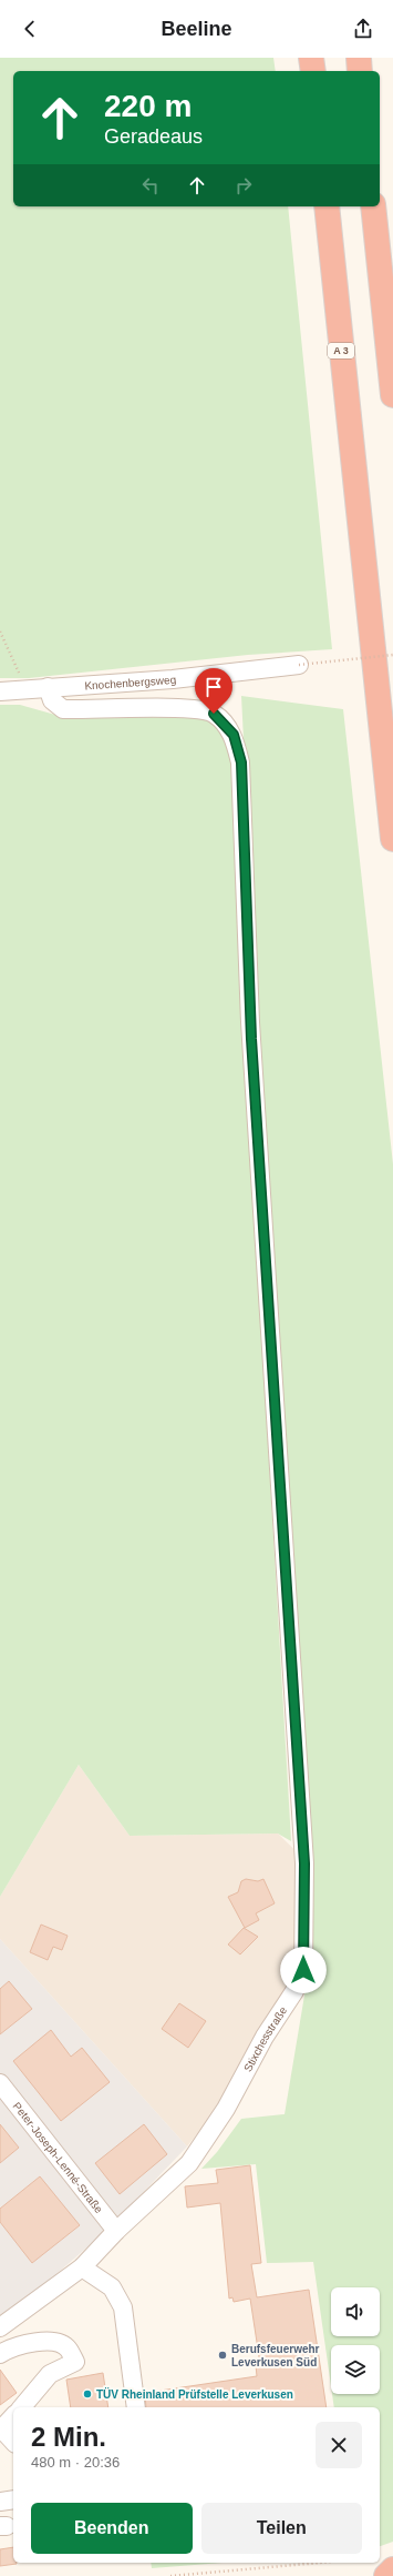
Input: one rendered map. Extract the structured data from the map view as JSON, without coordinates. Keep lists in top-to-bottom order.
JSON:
{
  "streets": {
    "highway": ["A 3"],
    "street": ["Knochenbergsweg", "Stixchesstraße", "Peter-Joseph-Lenné-Straße"]
  },
  "crossings": [
    ["Knochenbergsweg", "Stixchesstraße"],
    ["Stixchesstraße", "Peter-Joseph-Lenné-Straße"]
  ],
  "places": ["Berufsfeuerwehr Leverkusen Süd", "TÜV Rheinland Prüfstelle Leverkusen"],
  "page": {
    "header": "Beeline",
    "turn": ["220 m", "Geradeaus"],
    "heading": ["2 Min.", "480 m · 20:36"],
    "buttons": ["Beenden", "Teilen"]
  }
}
